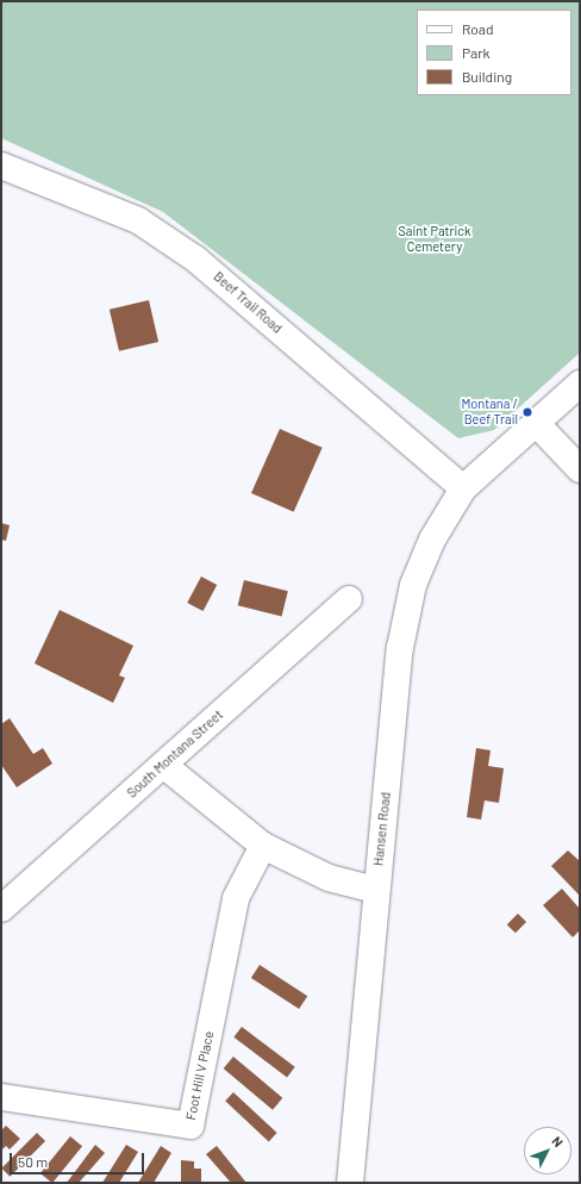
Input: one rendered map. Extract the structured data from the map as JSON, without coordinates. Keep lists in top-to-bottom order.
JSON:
{
  "streets": {
    "street": [
      "Beef Trail Road",
      "South Montana Street",
      "Hansen Road",
      "Foot Hill V Place"
    ]
  },
  "crossings": [
    ["Beef Trail Road", "Hansen Road"]
  ],
  "parks": ["Saint Patrick Cemetery"],
  "places": ["Montana / Beef Trail"],
  "legend": ["Road", "Park", "Building"],
  "scale_bar": "50 m",
  "north": "top right"
}
